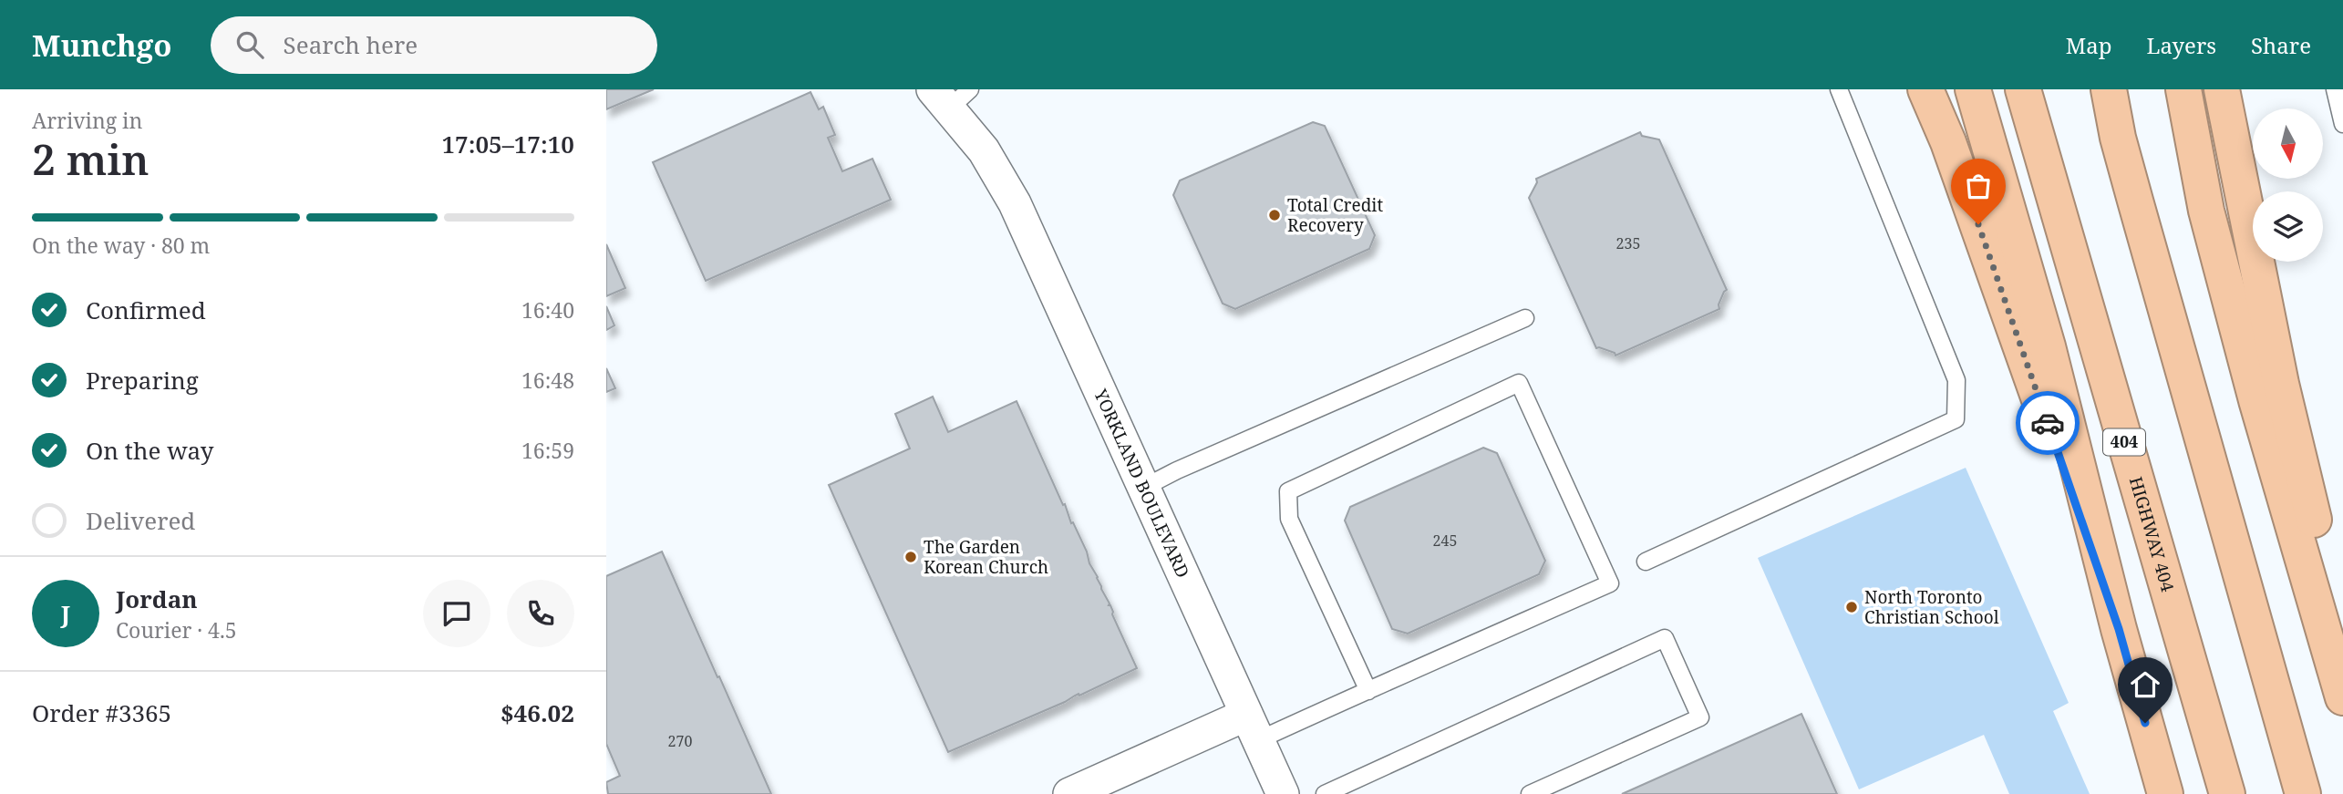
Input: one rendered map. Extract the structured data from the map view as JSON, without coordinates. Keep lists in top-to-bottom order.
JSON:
{
  "streets": {
    "highway": ["404", "HIGHWAY 404"],
    "street": ["YORKLAND BOULEVARD"]
  },
  "places": ["Total Credit Recovery", "The Garden Korean Church", "North Toronto Christian School"],
  "house_numbers": ["235", "245", "270"],
  "north": "bottom",
  "page": {
    "header": "Munchgo",
    "search": "Search here",
    "nav": ["Map", "Layers", "Share"],
    "heading": ["2 min", "Arriving in", "17:05–17:10"],
    "panel": [
      "Jordan",
      "Courier · 4.5",
      "Order #3365",
      "$46.02"
    ],
    "bar": "On the way · 80 m",
    "list": [
      ["Confirmed", "16:40"],
      ["Preparing", "16:48"],
      ["On the way", "16:59"],
      "Delivered"
    ],
    "round": "J"
  }
}
